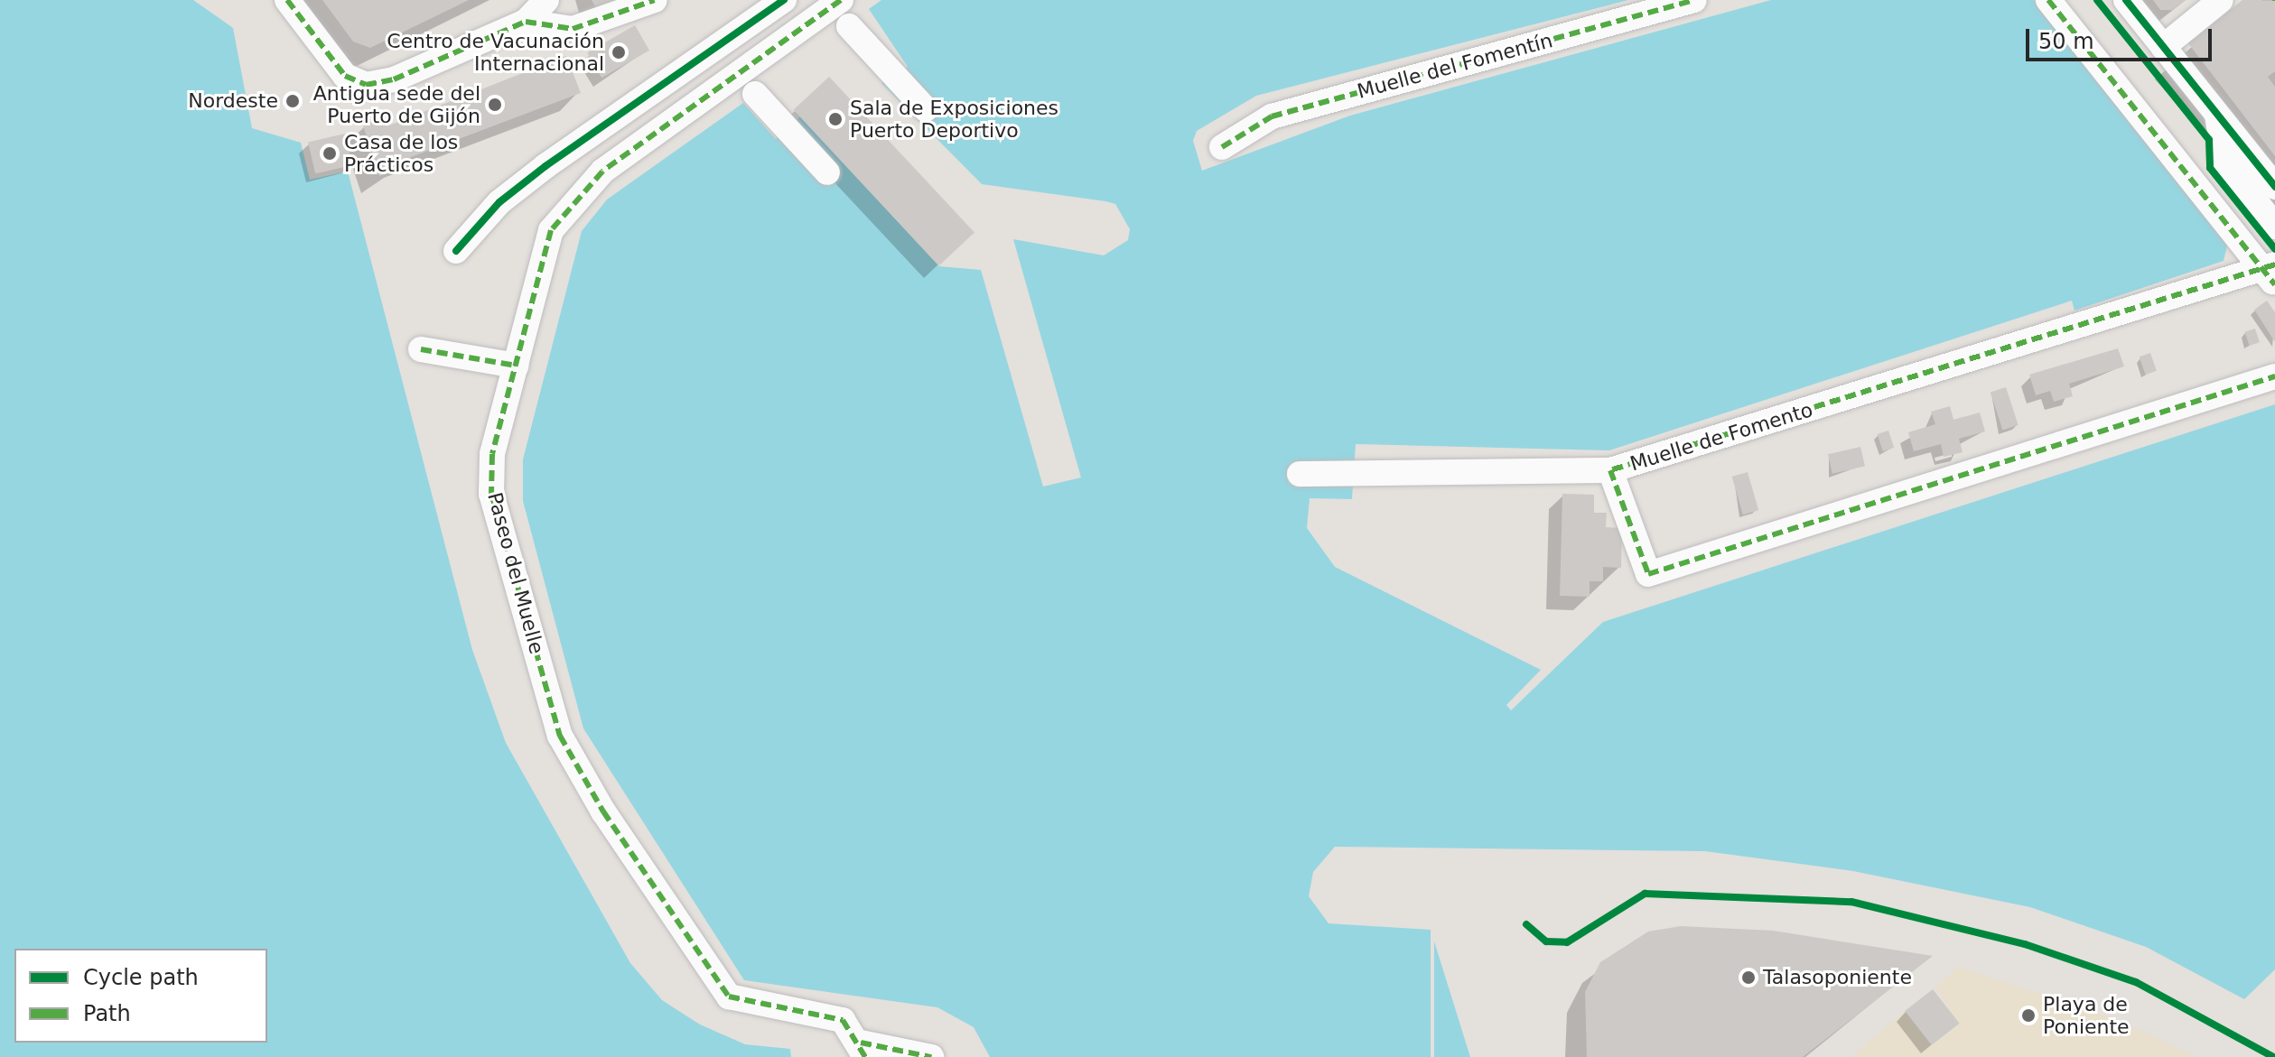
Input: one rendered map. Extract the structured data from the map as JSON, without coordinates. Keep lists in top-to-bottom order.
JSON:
{
  "streets": {
    "street": ["Muelle del Fomentín", "Muelle de Fomento", "Paseo del Muelle"]
  },
  "places": [
    "Centro de Vacunación Internacional",
    "Nordeste",
    "Antigua sede del Puerto de Gijón",
    "Sala de Exposiciones Puerto Deportivo",
    "Casa de los Prácticos",
    "Talasoponiente",
    "Playa de Poniente"
  ],
  "legend": ["Cycle path", "Path"],
  "scale_bar": "50 m"
}
